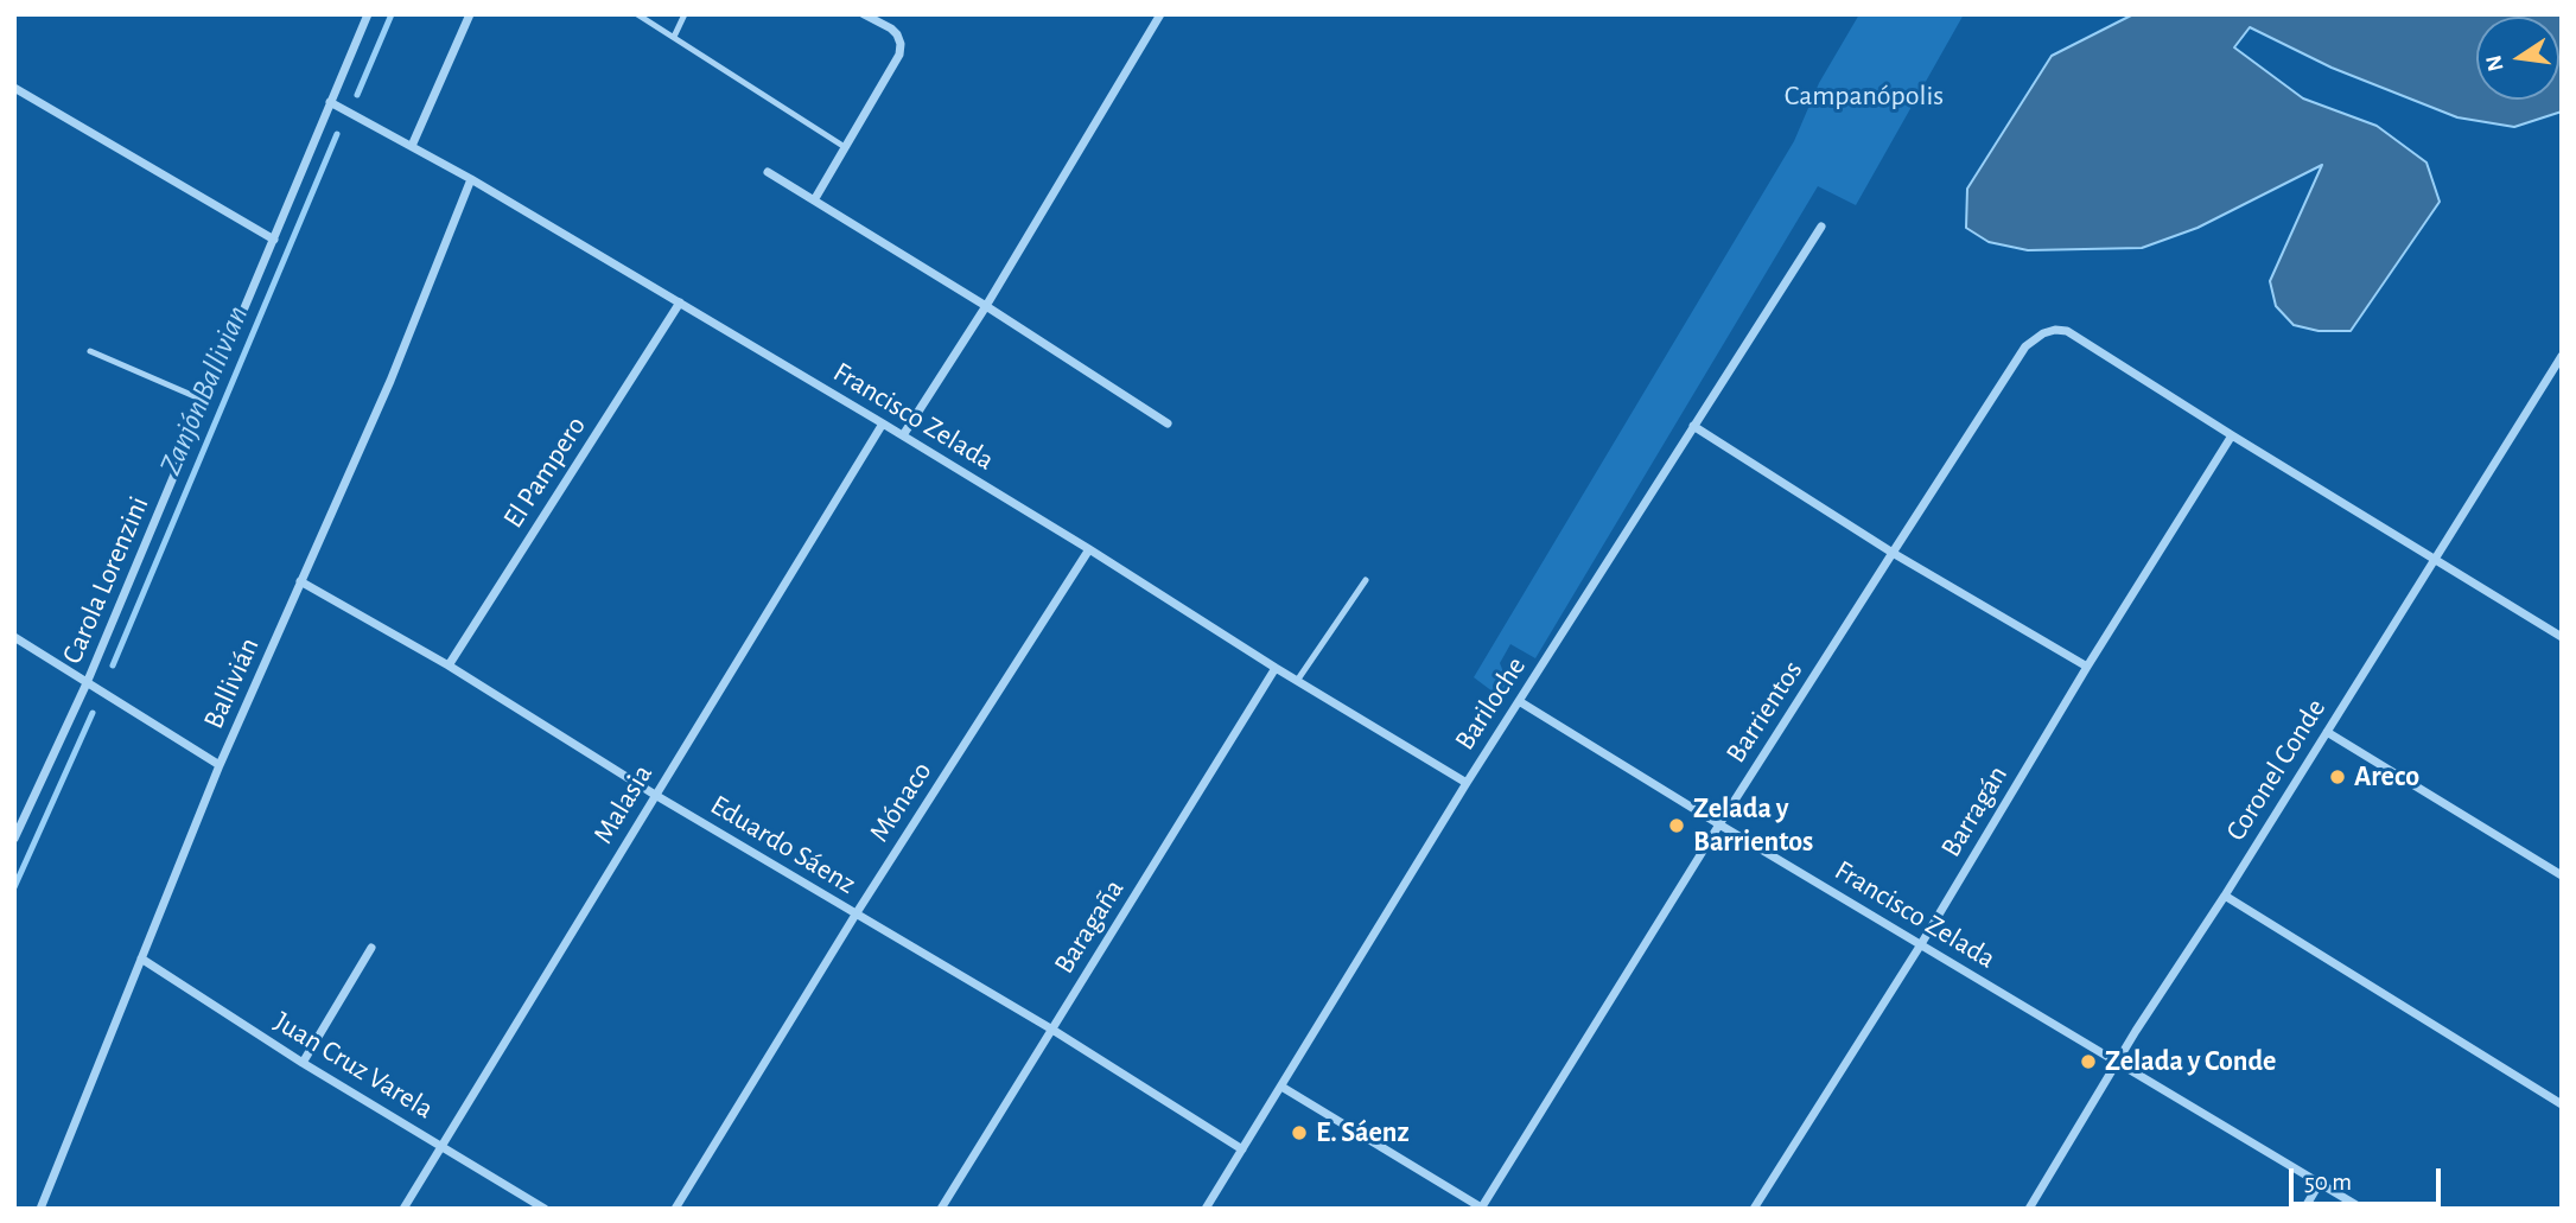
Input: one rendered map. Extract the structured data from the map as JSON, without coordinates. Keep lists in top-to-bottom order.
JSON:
{
  "streets": {
    "street": [
      "Francisco Zelada",
      "El Pampero",
      "Carola Lorenzini",
      "Ballivián",
      "Bariloche",
      "Barrientos",
      "Coronel Conde",
      "Mónaco",
      "Malasia",
      "Barragán",
      "Eduardo Sáenz",
      "Baragaña",
      "Juan Cruz Varela"
    ]
  },
  "crossings": [
    ["Francisco Zelada", "El Pampero"],
    ["Francisco Zelada", "Carola Lorenzini"],
    ["Francisco Zelada", "Ballivián"],
    ["Francisco Zelada", "Bariloche"],
    ["Francisco Zelada", "Barrientos"],
    ["Francisco Zelada", "Coronel Conde"],
    ["Francisco Zelada", "Mónaco"],
    ["Francisco Zelada", "Malasia"],
    ["Francisco Zelada", "Barragán"],
    ["Francisco Zelada", "Baragaña"],
    ["El Pampero", "Eduardo Sáenz"],
    ["Ballivián", "Eduardo Sáenz"],
    ["Ballivián", "Juan Cruz Varela"],
    ["Bariloche", "Eduardo Sáenz"],
    ["Barrientos", "Barragán"],
    ["Mónaco", "Eduardo Sáenz"],
    ["Malasia", "Eduardo Sáenz"],
    ["Malasia", "Juan Cruz Varela"],
    ["Eduardo Sáenz", "Baragaña"]
  ],
  "water": ["Zanjón Ballivian"],
  "parks": ["Campanópolis"],
  "places": [
    "Areco",
    "Zelada y Barrientos",
    "Zelada y Conde",
    "E. Sáenz"
  ],
  "scale_bar": "50 m",
  "north": "left"
}
